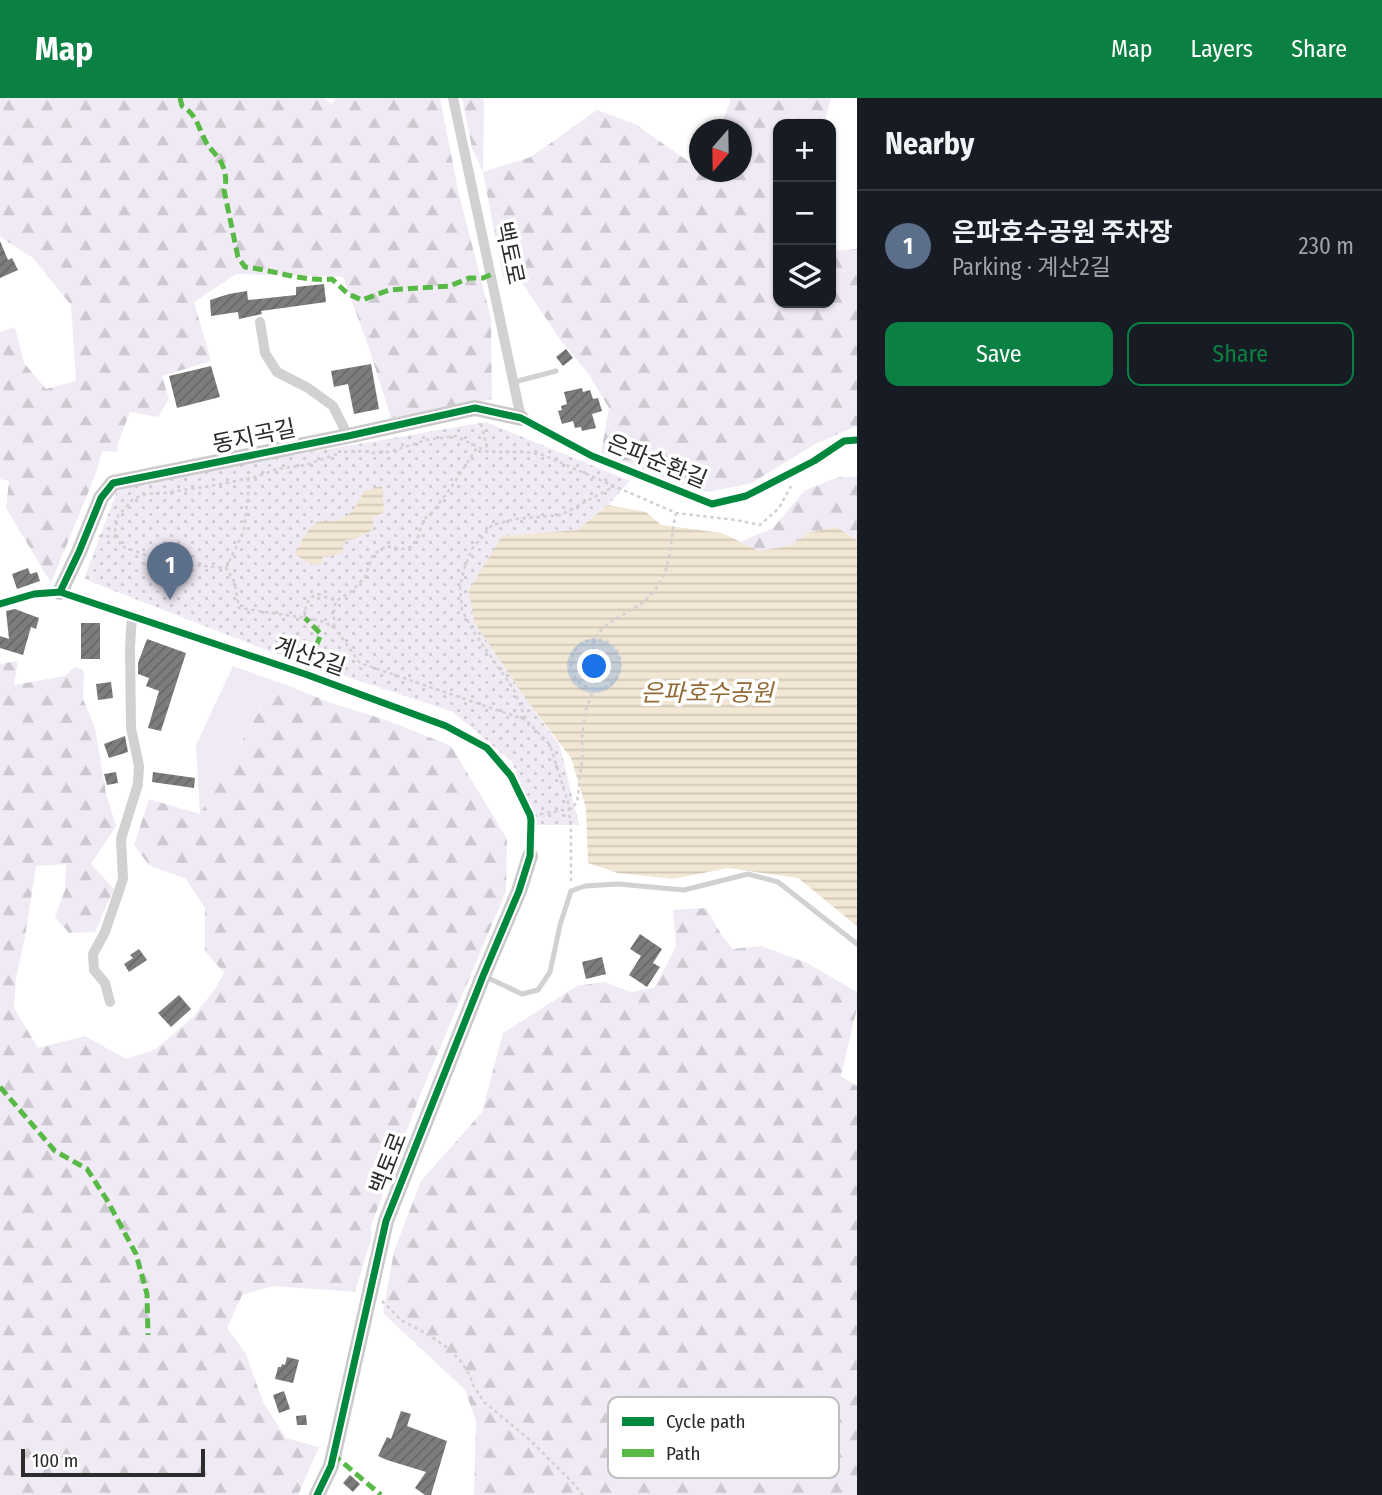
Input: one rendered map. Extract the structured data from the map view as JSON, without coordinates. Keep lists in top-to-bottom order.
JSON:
{
  "streets": {
    "street": [
      "백토로",
      "동지곡길",
      "은파순환길",
      "계산2길"
    ]
  },
  "crossings": [
    ["백토로", "동지곡길"],
    ["백토로", "은파순환길"],
    ["백토로", "계산2길"],
    ["동지곡길", "은파순환길"],
    ["동지곡길", "계산2길"]
  ],
  "water": ["은파호수공원"],
  "legend": ["Cycle path", "Path"],
  "scale_bar": "100 m",
  "north": "bottom",
  "page": {
    "header": "Map",
    "nav": ["Map", "Layers", "Share"],
    "heading": "Nearby",
    "map_buttons": ["+", "−"],
    "list": [
      {
        "mark": "1",
        "name": "은파호수공원 주차장",
        "note": "Parking · 계산2길",
        "value": "230 m"
      }
    ],
    "buttons": ["Save", "Share"],
    "pins": "1",
    "scale": "100 m"
  }
}
